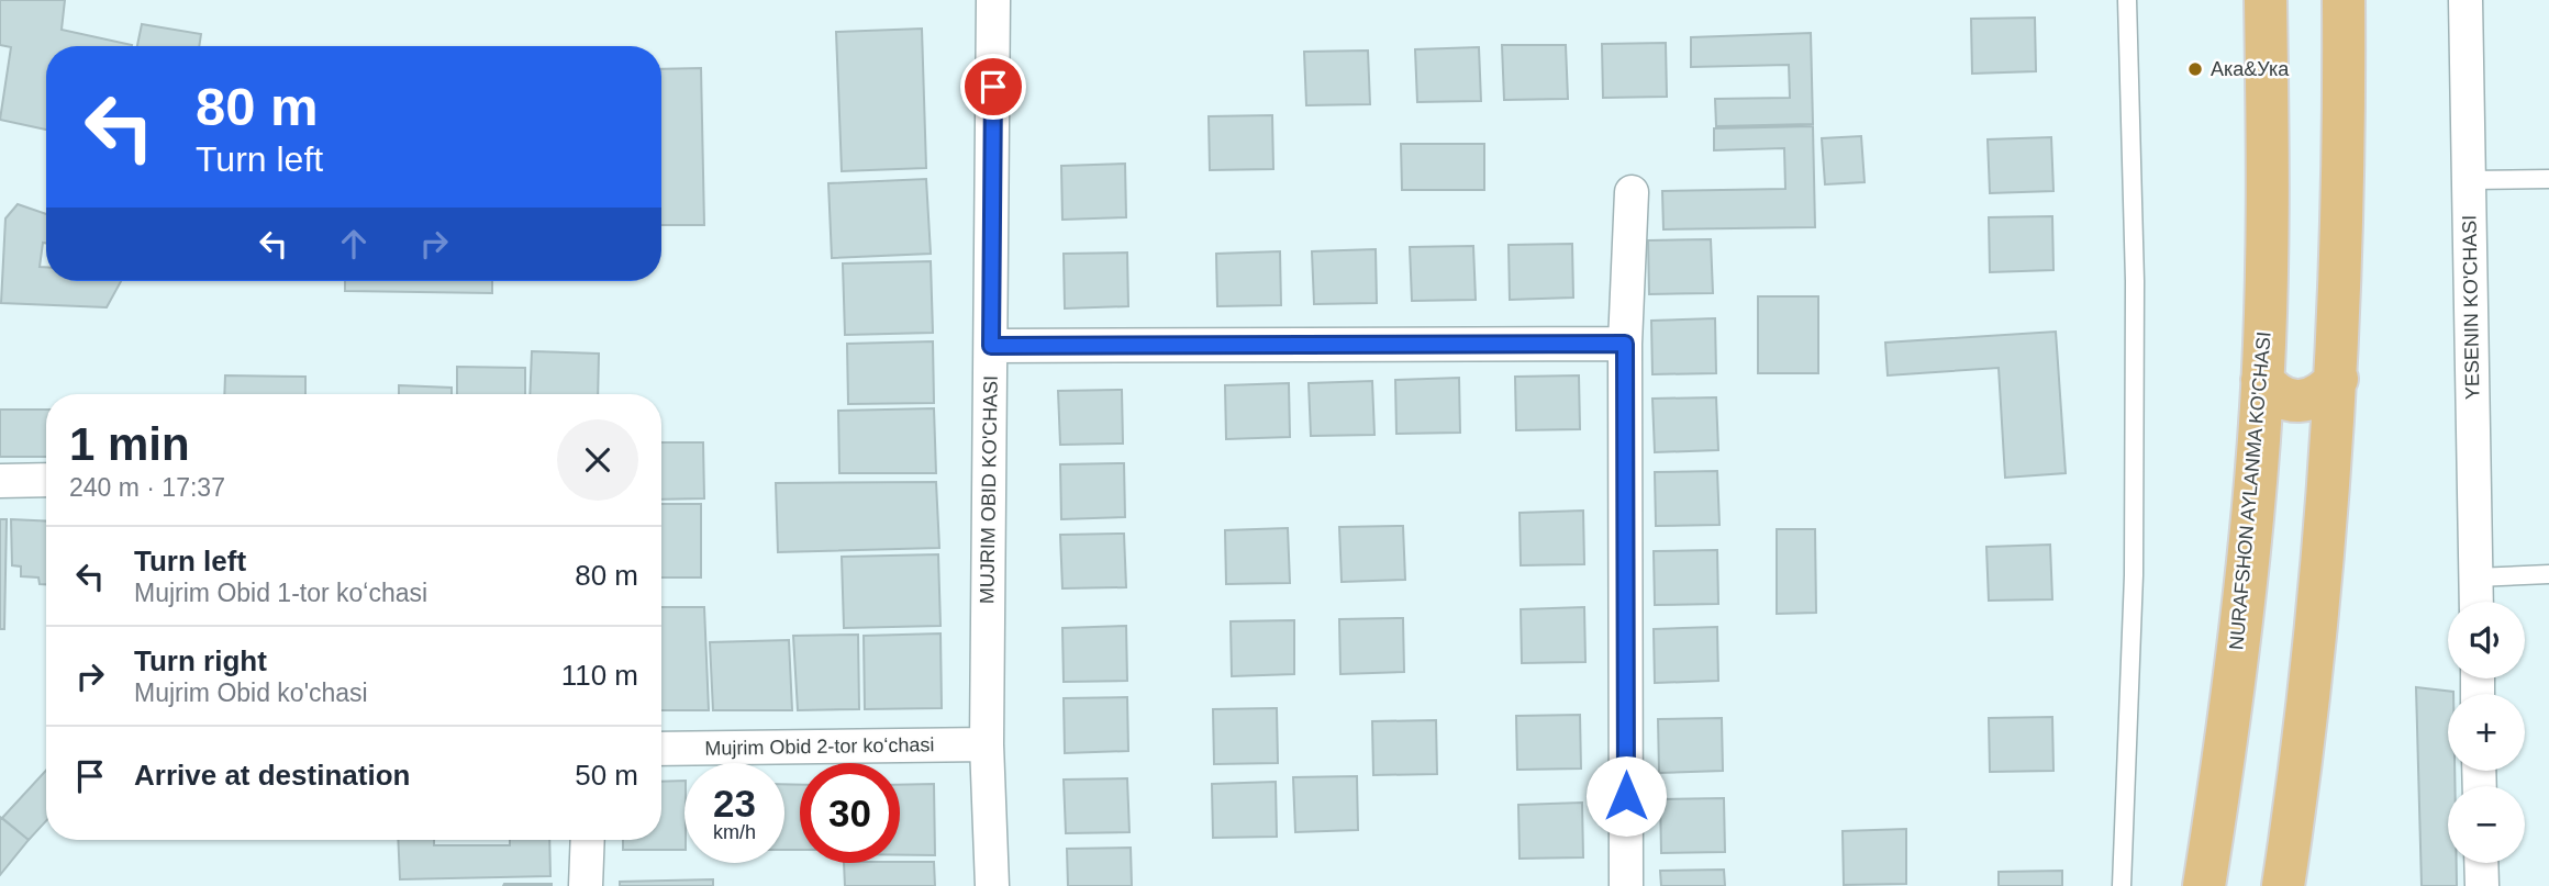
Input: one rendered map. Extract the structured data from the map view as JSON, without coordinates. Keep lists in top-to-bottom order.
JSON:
{
  "streets": {
    "main road": ["NURAFSHON AYLANMA KO'CHASI"],
    "street": ["YESENIN KO'CHASI", "MUJRIM OBID KO'CHASI", "Mujrim Obid 2-tor koʻchasi"]
  },
  "crossings": [
    ["MUJRIM OBID KO'CHASI", "Mujrim Obid 2-tor koʻchasi"]
  ],
  "places": ["Ака&Ука"],
  "page": {
    "turn": ["80 m", "Turn left"],
    "heading": ["1 min", "240 m · 17:37"],
    "list": [
      {
        "name": "Turn left",
        "note": "Mujrim Obid 1-tor koʻchasi",
        "value": "80 m"
      },
      {
        "name": "Turn right",
        "note": "Mujrim Obid ko'chasi",
        "value": "110 m"
      },
      {
        "name": "Arrive at destination",
        "value": "50 m"
      }
    ],
    "map_buttons": ["+", "−"],
    "speed": "23 km/h",
    "limit": "30"
  }
}
